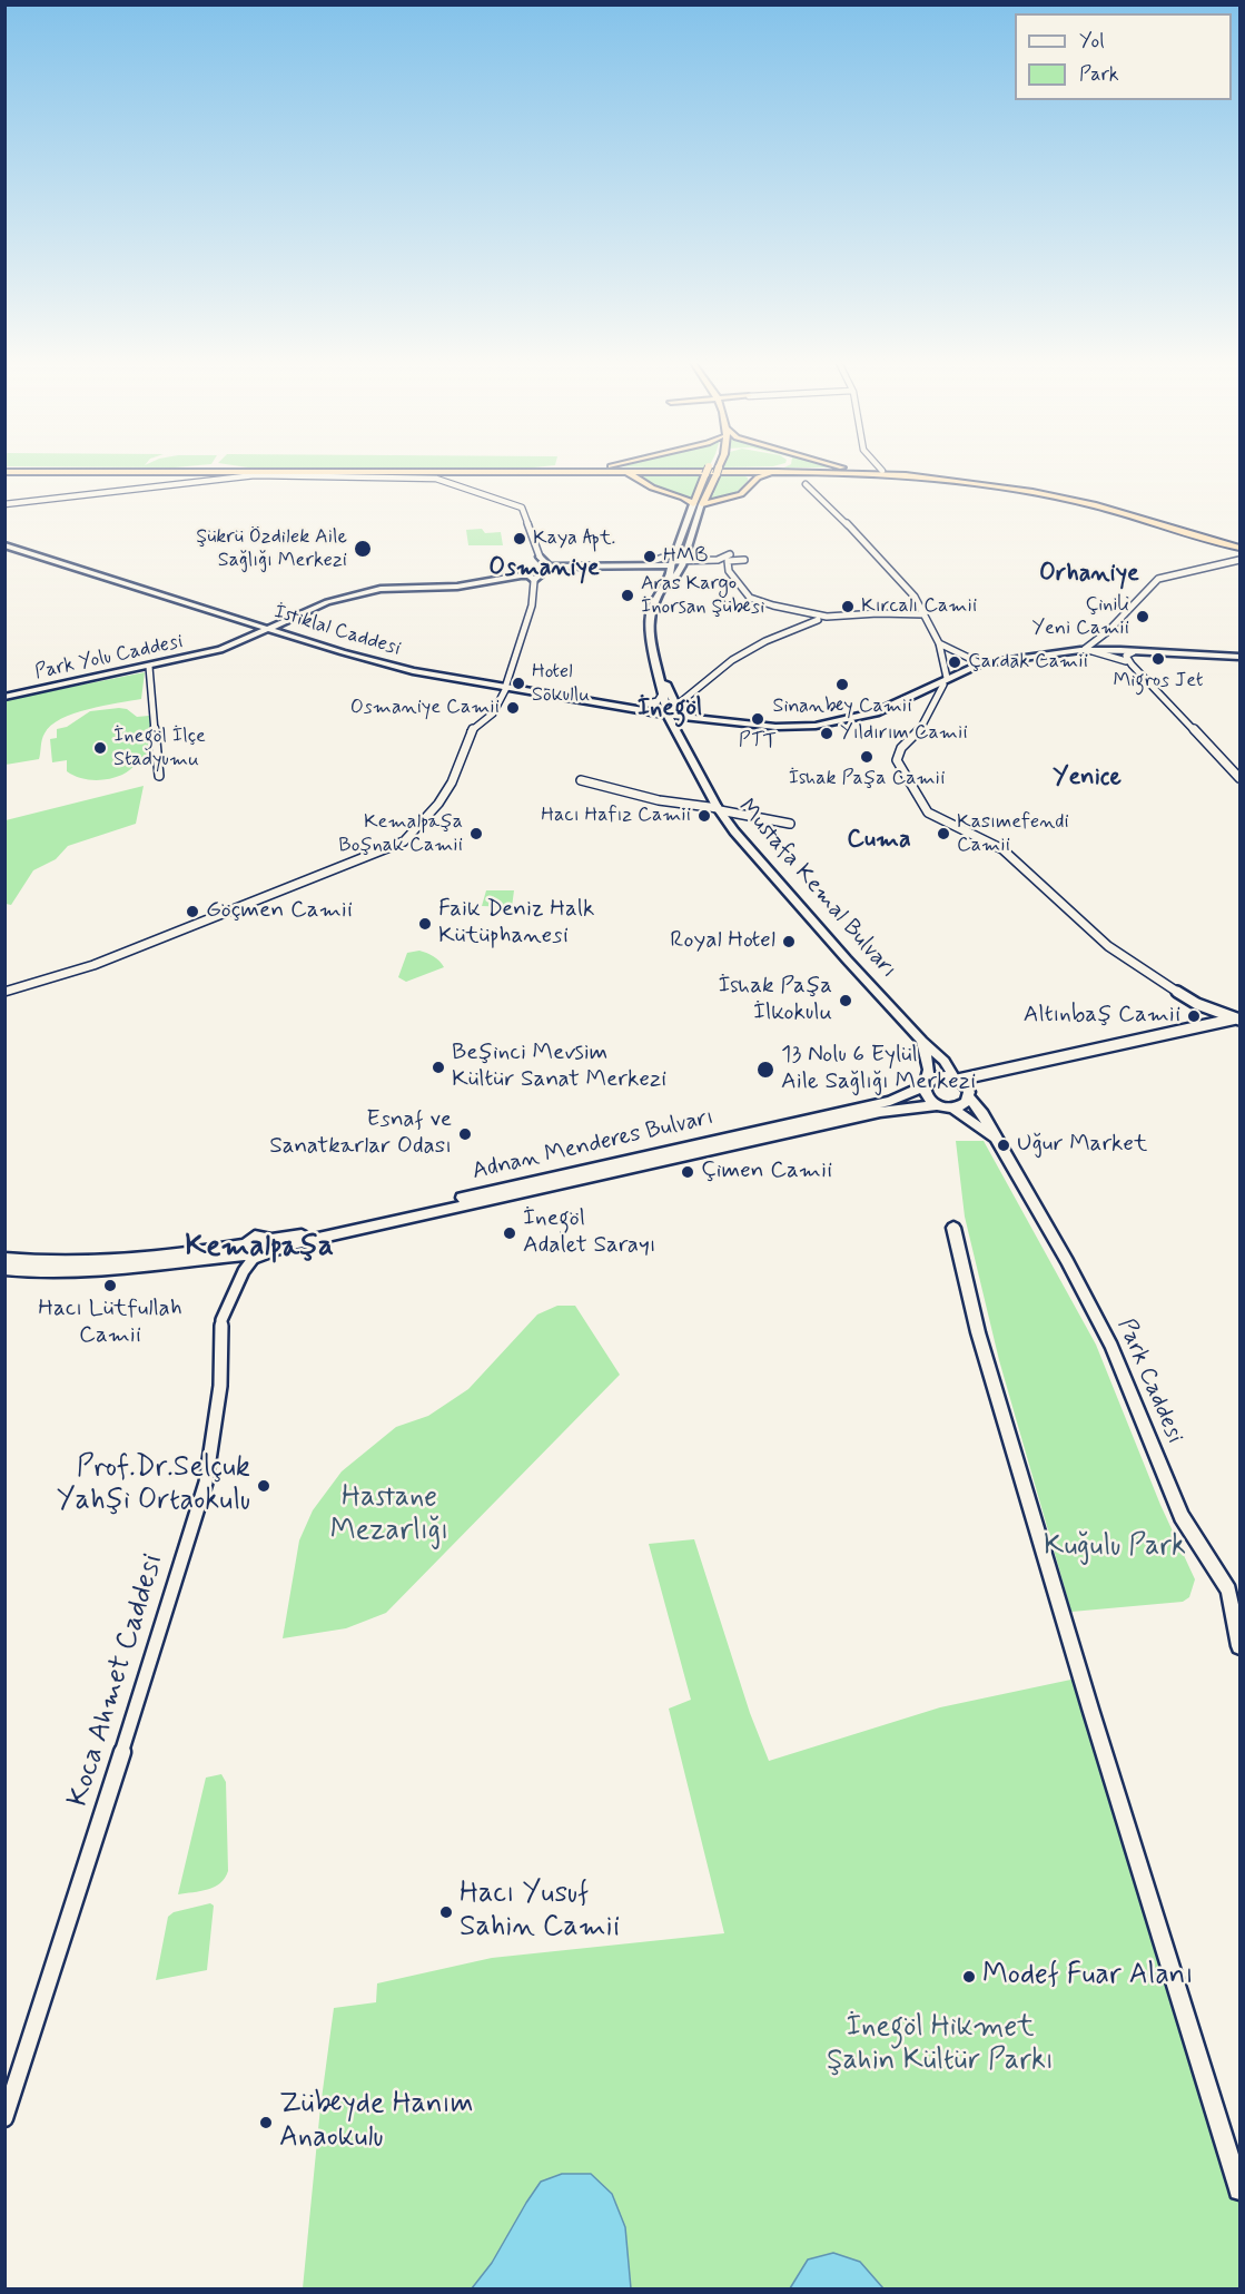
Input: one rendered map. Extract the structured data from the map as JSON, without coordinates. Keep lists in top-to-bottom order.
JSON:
{
  "streets": {
    "main road": [
      "İstiklal Caddesi",
      "Park Yolu Caddesi",
      "Mustafa Kemal Bulvarı",
      "Adnan Menderes Bulvarı",
      "Park Caddesi"
    ],
    "street": ["Koca Ahmet Caddesi"]
  },
  "crossings": [
    ["İstiklal Caddesi", "Park Yolu Caddesi"],
    ["İstiklal Caddesi", "Mustafa Kemal Bulvarı"],
    ["Mustafa Kemal Bulvarı", "Adnan Menderes Bulvarı"],
    ["Mustafa Kemal Bulvarı", "Park Caddesi"],
    ["Adnan Menderes Bulvarı", "Park Caddesi"],
    ["Adnan Menderes Bulvarı", "Koca Ahmet Caddesi"]
  ],
  "districts": [
    "Osmaniye",
    "Orhaniye",
    "İnegöl",
    "Yenice",
    "Cuma",
    "Kemalpaşa"
  ],
  "parks": ["Hastane Mezarlığı", "Kuğulu Park", "İnegöl Hikmet Şahin Kültür Parkı"],
  "places": [
    "Kaya Apt.",
    "Şükrü Özdilek Aile Sağlığı Merkezi",
    "HMB",
    "Aras Kargo İnorsan Şübesi",
    "Kırcalı Camii",
    "Çinili Yeni Camii",
    "Migros Jet",
    "Çardak Camii",
    "Hotel Sokullu",
    "Sinanbey Camii",
    "Osmaniye Camii",
    "PTT",
    "Yıldırım Camii",
    "İnegöl İlçe Stadyumu",
    "İshak Paşa Camii",
    "Hacı Hafız Camii",
    "Kemalpaşa Boşnak Camii",
    "Kasımefendi Camii",
    "Göçmen Camii",
    "Faik Deniz Halk Kütüphanesi",
    "Royal Hotel",
    "İshak Paşa İlkokulu",
    "Altınbaş Camii",
    "Beşinci Mevsim Kültür Sanat Merkezi",
    "13 Nolu 6 Eylül Aile Sağlığı Merkezi",
    "Esnaf ve Sanatkarlar Odası",
    "Uğur Market",
    "Çimen Camii",
    "İnegöl Adalet Sarayı",
    "Hacı Lütfullah Camii",
    "Prof.Dr.Selçuk Yahşi Ortaokulu",
    "Hacı Yusuf Sahin Camii",
    "Modef Fuar Alanı",
    "Zübeyde Hanım Anaokulu"
  ],
  "legend": ["Yol", "Park"]
}
